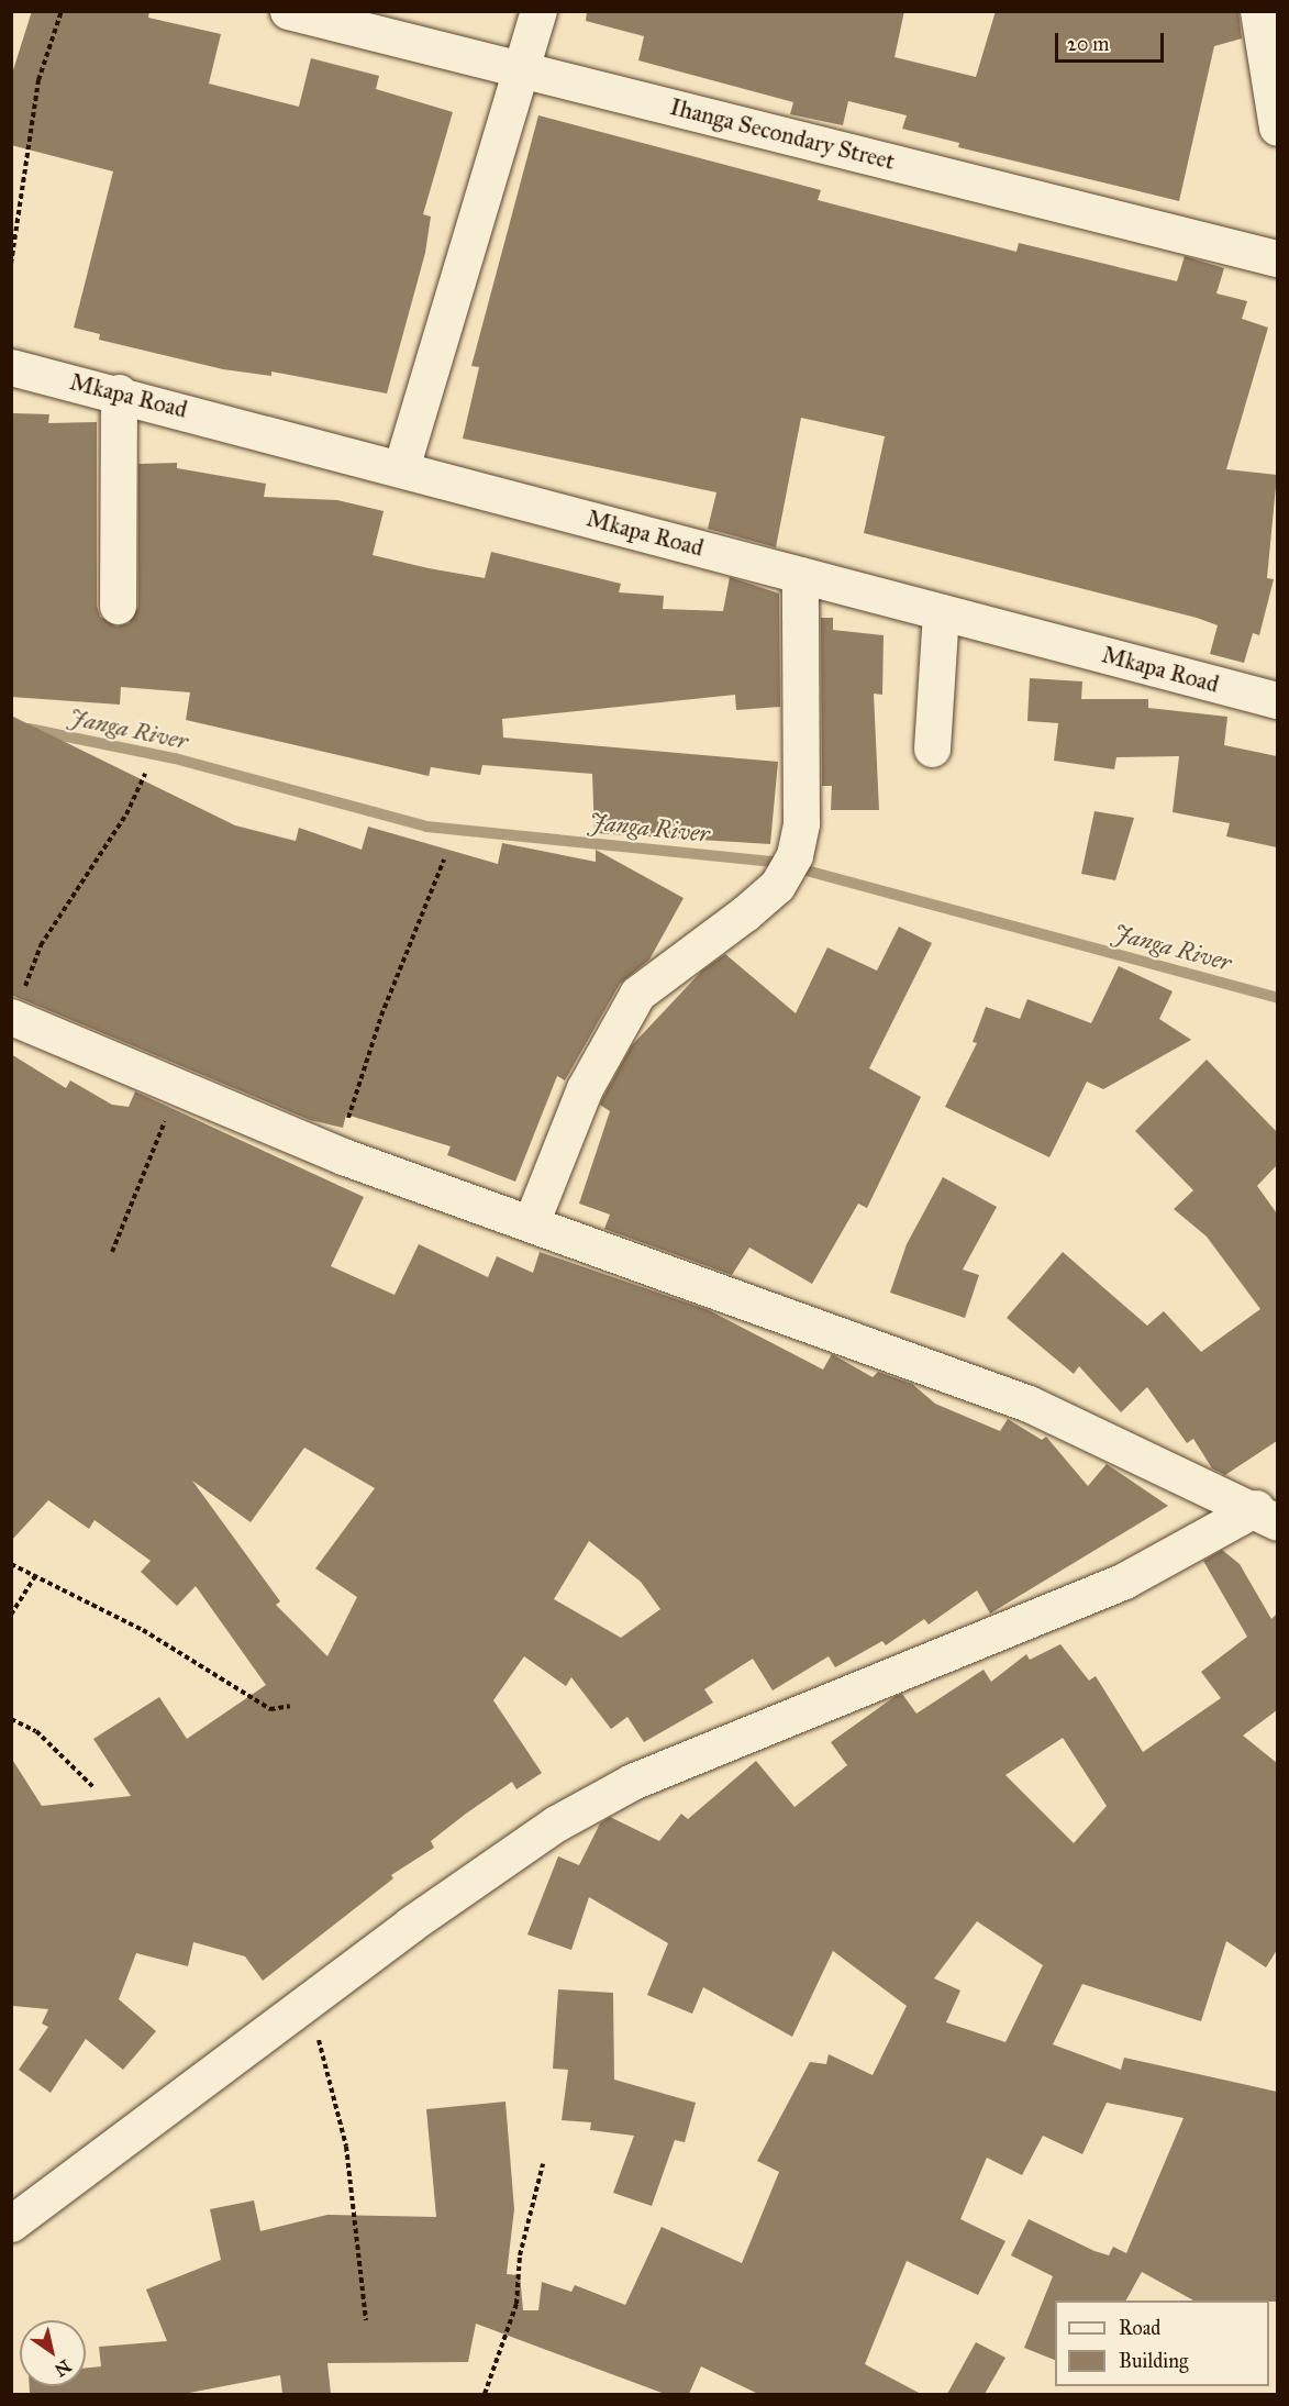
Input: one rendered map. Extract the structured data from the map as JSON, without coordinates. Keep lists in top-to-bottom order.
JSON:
{
  "streets": {
    "street": ["Ihanga Secondary Street", "Mkapa Road"]
  },
  "water": ["Janga River"],
  "legend": ["Road", "Building"],
  "scale_bar": "20 m",
  "north": "bottom right"
}
